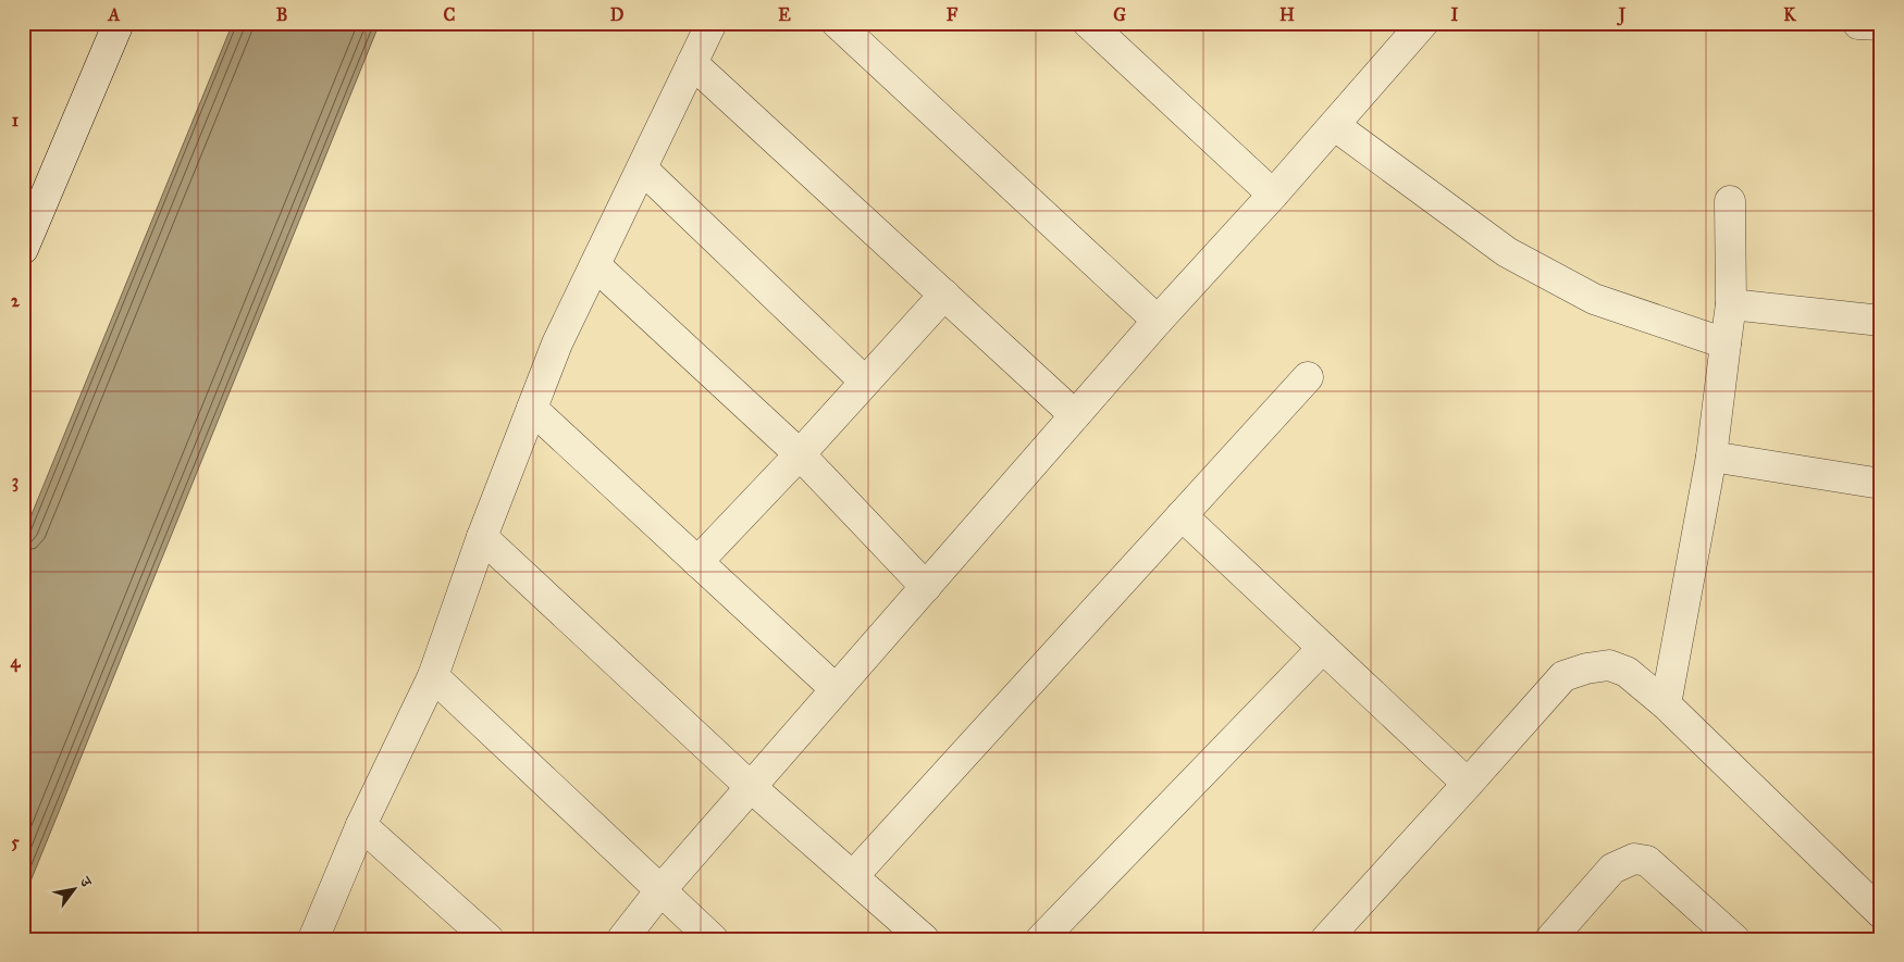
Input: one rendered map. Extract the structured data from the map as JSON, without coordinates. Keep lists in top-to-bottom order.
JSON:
{
  "north": "top right",
  "grid": {
    "columns": [
      "A",
      "B",
      "C",
      "D",
      "E",
      "F",
      "G",
      "H",
      "I",
      "J",
      "K"
    ],
    "rows": [
      "1",
      "2",
      "3",
      "4",
      "5"
    ]
  }
}
